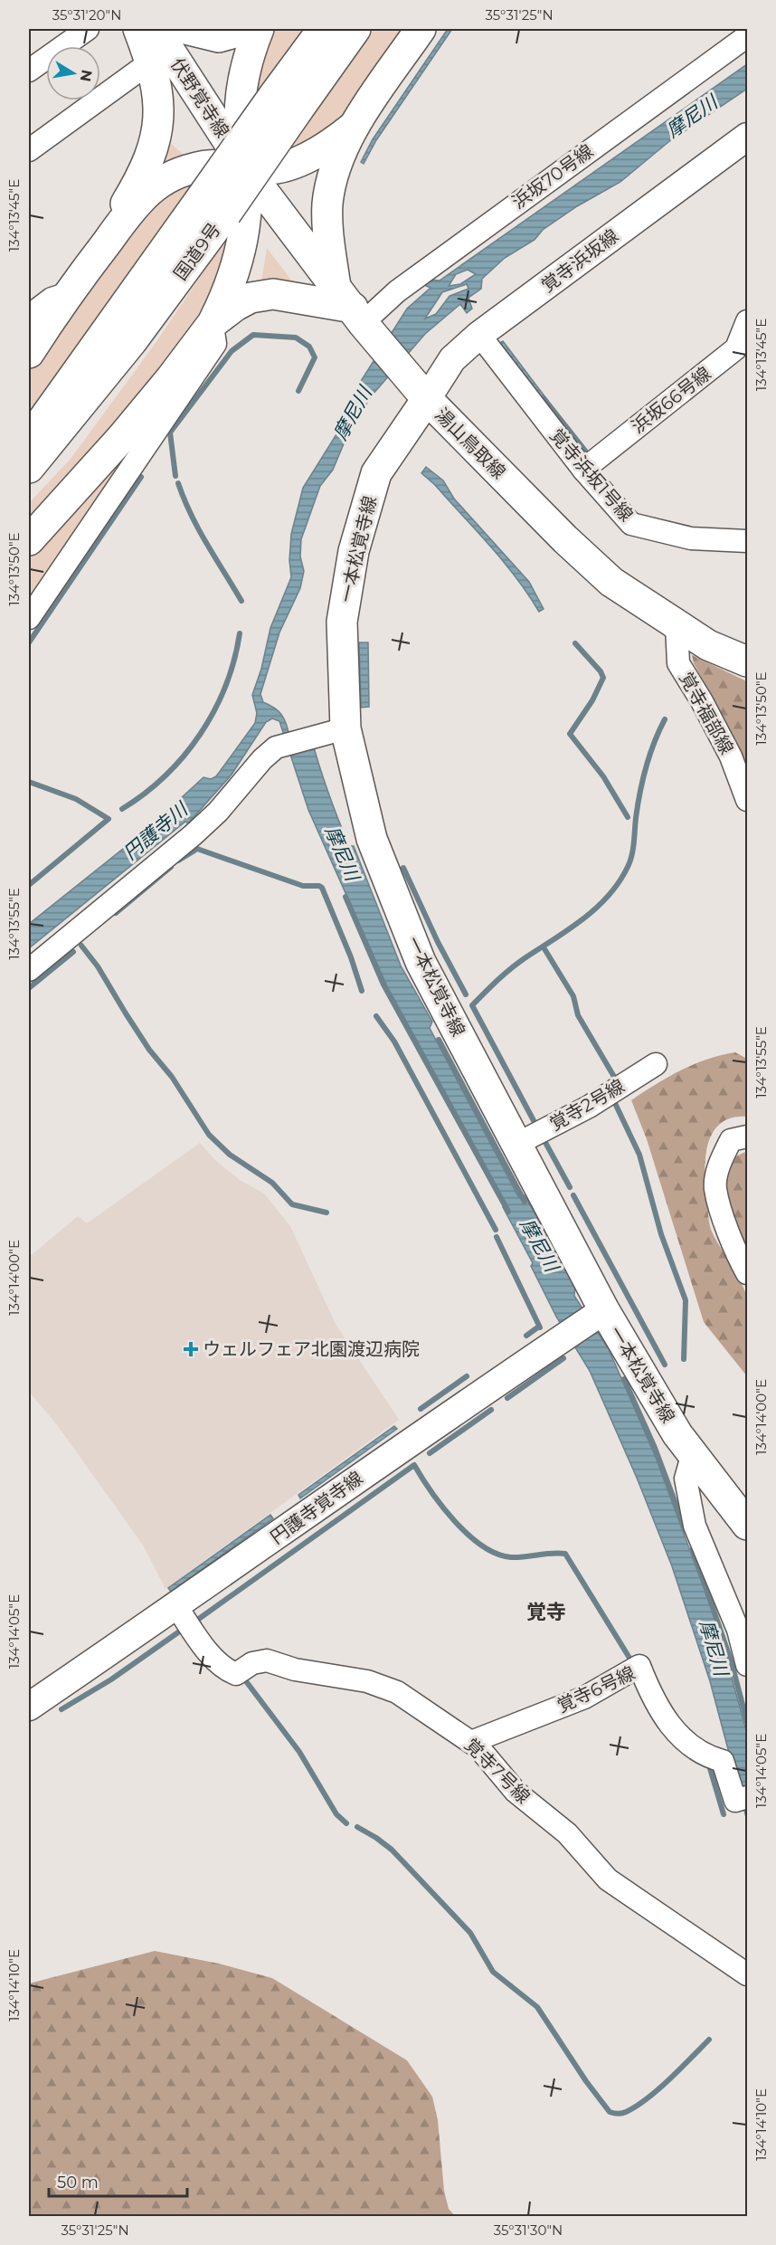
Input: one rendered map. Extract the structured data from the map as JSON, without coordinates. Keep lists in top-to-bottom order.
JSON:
{
  "streets": {
    "main road": [
      "伏野覚寺線",
      "国道9号",
      "湯山鳥取線",
      "一本松覚寺線"
    ],
    "street": [
      "浜坂70号線",
      "覚寺浜坂線",
      "浜坂66号線",
      "覚寺浜坂1号線",
      "覚寺福部線",
      "覚寺2号線",
      "円護寺覚寺線",
      "覚寺6号線",
      "覚寺7号線"
    ]
  },
  "crossings": [
    ["伏野覚寺線", "湯山鳥取線"],
    ["浜坂70号線", "湯山鳥取線"],
    ["覚寺浜坂線", "湯山鳥取線"],
    ["覚寺浜坂線", "覚寺浜坂1号線"],
    ["覚寺浜坂線", "一本松覚寺線"],
    ["浜坂66号線", "覚寺浜坂1号線"],
    ["湯山鳥取線", "一本松覚寺線"],
    ["湯山鳥取線", "覚寺福部線"],
    ["一本松覚寺線", "覚寺2号線"],
    ["一本松覚寺線", "円護寺覚寺線"],
    ["円護寺覚寺線", "覚寺7号線"],
    ["覚寺6号線", "覚寺7号線"]
  ],
  "districts": ["覚寺"],
  "water": ["摩尼川", "円護寺川"],
  "places": {
    "health": ["ウェルフェア北園渡辺病院"]
  },
  "scale_bar": "50 m",
  "north": "right",
  "coordinates": [
    "35°31'20\"N",
    "35°31'25\"N",
    "134°13'45\"E",
    "134°13'50\"E",
    "134°13'55\"E",
    "134°14'00\"E",
    "134°14'05\"E",
    "134°14'10\"E",
    "35°31'30\"N"
  ]
}
